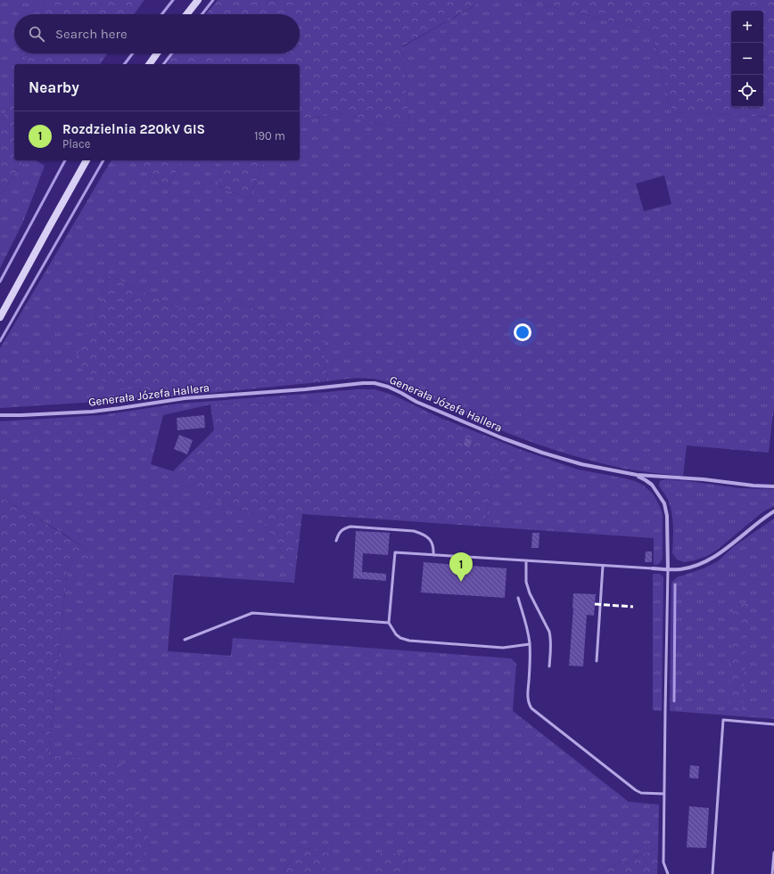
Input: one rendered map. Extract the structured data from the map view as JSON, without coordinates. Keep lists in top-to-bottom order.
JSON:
{
  "streets": {
    "street": ["Generała Józefa Hallera"]
  },
  "page": {
    "map_buttons": ["+", "−"],
    "search": "Search here",
    "heading": "Nearby",
    "list": [
      {
        "mark": "1",
        "name": "Rozdzielnia 220kV GIS",
        "note": "Place",
        "value": "190 m"
      }
    ],
    "pins": "1"
  }
}
